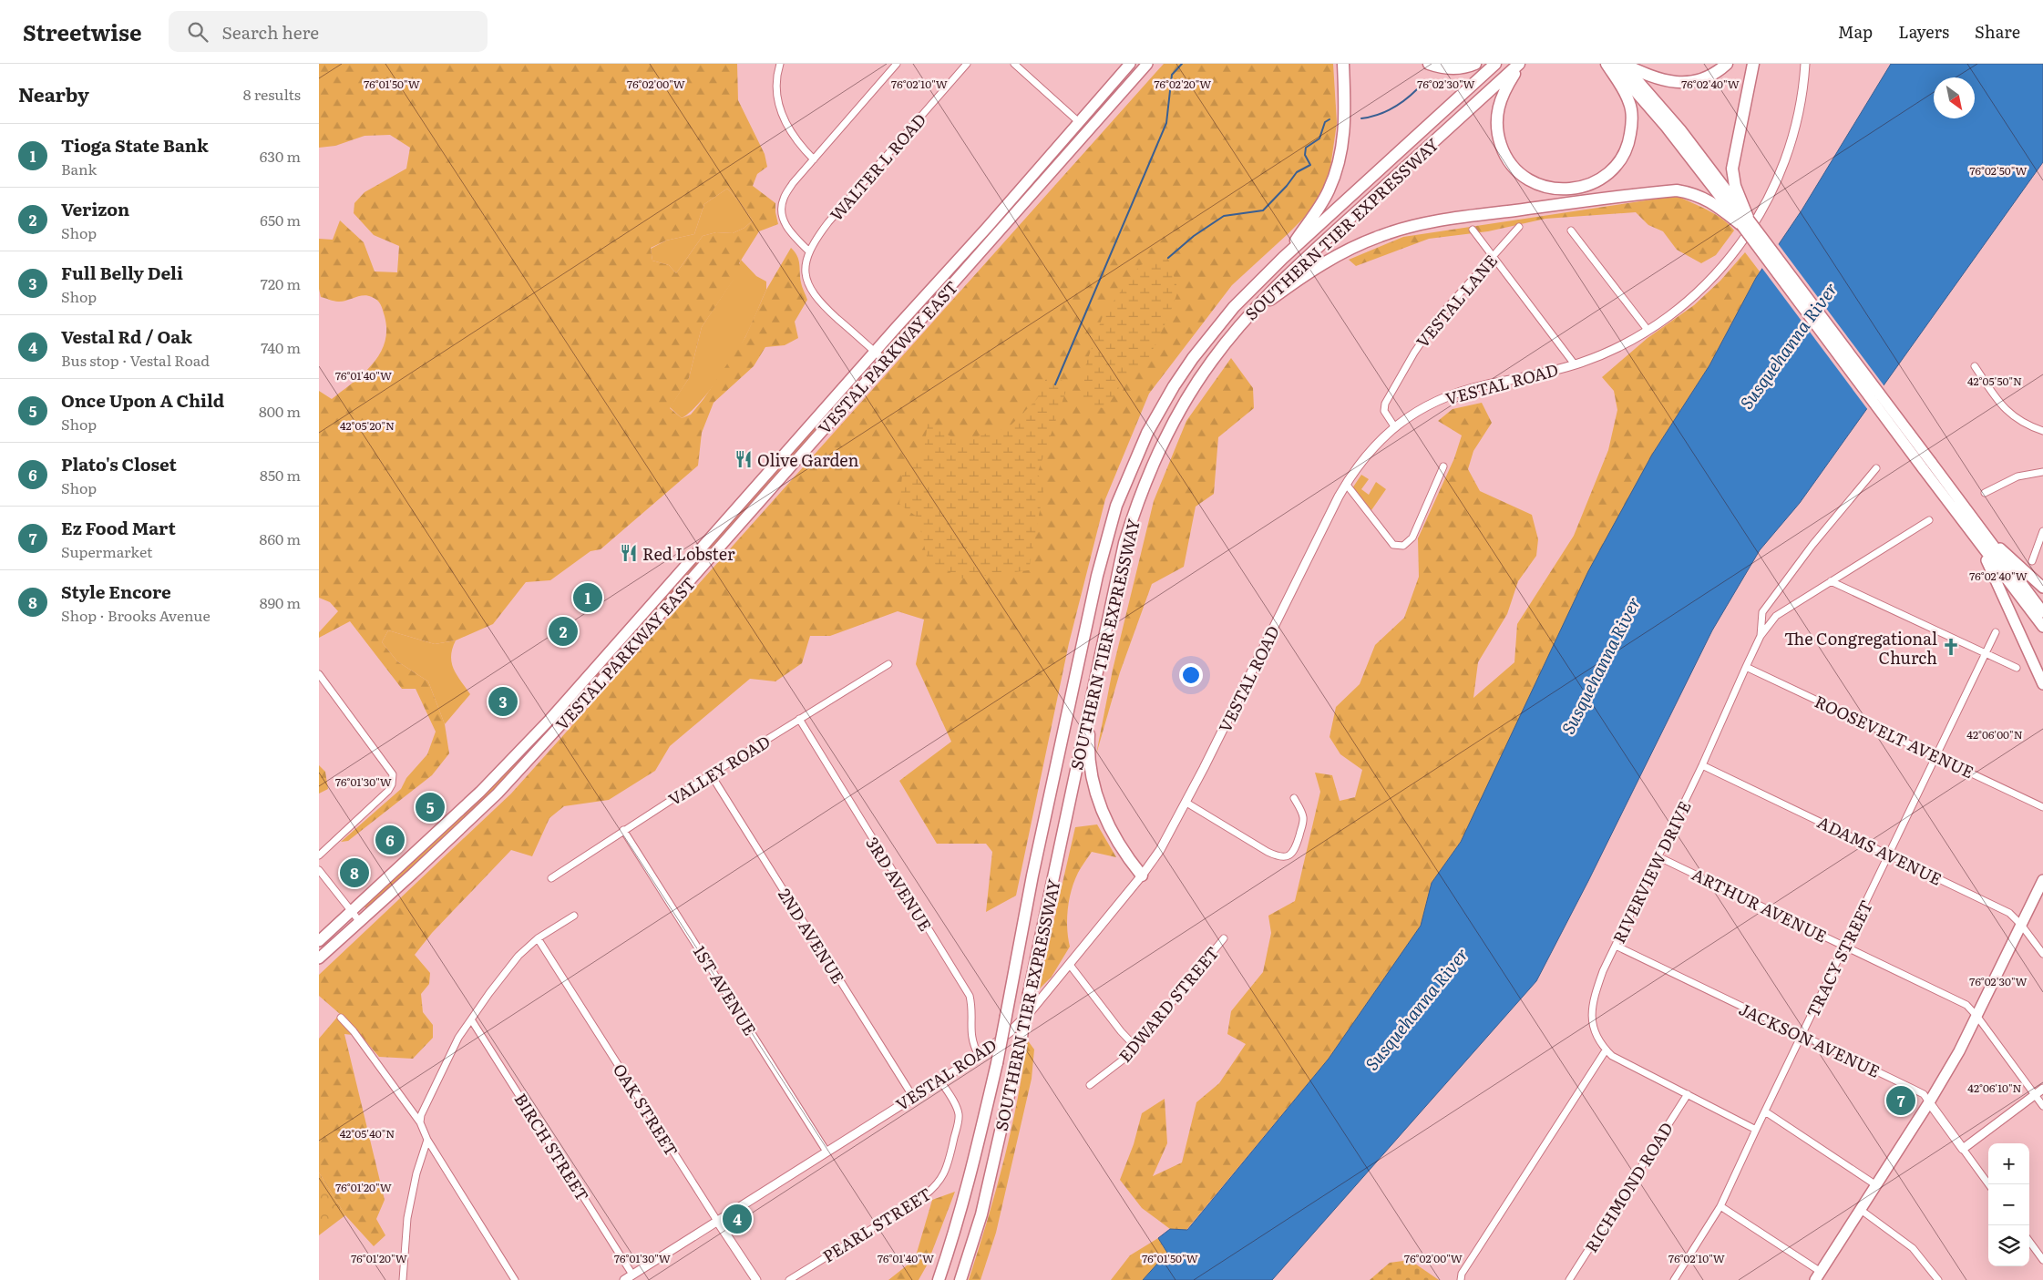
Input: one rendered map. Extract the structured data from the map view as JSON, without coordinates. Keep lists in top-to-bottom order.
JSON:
{
  "streets": {
    "highway": ["SOUTHERN TIER EXPRESSWAY"],
    "main road": ["VESTAL PARKWAY EAST"],
    "street": [
      "WALTER L ROAD",
      "VESTAL LANE",
      "VESTAL ROAD",
      "ROOSEVELT AVENUE",
      "VALLEY ROAD",
      "ADAMS AVENUE",
      "RIVERVIEW DRIVE",
      "3RD AVENUE",
      "ARTHUR AVENUE",
      "2ND AVENUE",
      "TRACY STREET",
      "1ST AVENUE",
      "EDWARD STREET",
      "JACKSON AVENUE",
      "OAK STREET",
      "BIRCH STREET",
      "RICHMOND ROAD",
      "PEARL STREET"
    ]
  },
  "crossings": [
    ["VESTAL LANE", "VESTAL ROAD"],
    ["VESTAL ROAD", "3RD AVENUE"],
    ["VESTAL ROAD", "2ND AVENUE"],
    ["VESTAL ROAD", "1ST AVENUE"],
    ["VESTAL ROAD", "OAK STREET"],
    ["VESTAL ROAD", "BIRCH STREET"],
    ["VESTAL ROAD", "PEARL STREET"],
    ["ROOSEVELT AVENUE", "RIVERVIEW DRIVE"],
    ["ROOSEVELT AVENUE", "TRACY STREET"],
    ["VALLEY ROAD", "3RD AVENUE"],
    ["VALLEY ROAD", "2ND AVENUE"],
    ["VALLEY ROAD", "1ST AVENUE"],
    ["ADAMS AVENUE", "RIVERVIEW DRIVE"],
    ["ADAMS AVENUE", "TRACY STREET"],
    ["RIVERVIEW DRIVE", "ARTHUR AVENUE"],
    ["RIVERVIEW DRIVE", "JACKSON AVENUE"],
    ["ARTHUR AVENUE", "TRACY STREET"],
    ["TRACY STREET", "JACKSON AVENUE"]
  ],
  "water": ["Susquehanna River"],
  "places": {
    "restaurant": ["Olive Garden", "Red Lobster"],
    "church": ["The Congregational Church"]
  },
  "north": "bottom right",
  "page": {
    "header": "Streetwise",
    "search": "Search here",
    "nav": ["Map", "Layers", "Share"],
    "heading": ["Nearby", "8 results"],
    "list": [
      {
        "mark": "1",
        "name": "Tioga State Bank",
        "note": "Bank",
        "value": "630 m"
      },
      {
        "mark": "2",
        "name": "Verizon",
        "note": "Shop",
        "value": "650 m"
      },
      {
        "mark": "3",
        "name": "Full Belly Deli",
        "note": "Shop",
        "value": "720 m"
      },
      {
        "mark": "4",
        "name": "Vestal Rd / Oak",
        "note": "Bus stop · Vestal Road",
        "value": "740 m"
      },
      {
        "mark": "5",
        "name": "Once Upon A Child",
        "note": "Shop",
        "value": "800 m"
      },
      {
        "mark": "6",
        "name": "Plato's Closet",
        "note": "Shop",
        "value": "850 m"
      },
      {
        "mark": "7",
        "name": "Ez Food Mart",
        "note": "Supermarket",
        "value": "860 m"
      },
      {
        "mark": "8",
        "name": "Style Encore",
        "note": "Shop · Brooks Avenue",
        "value": "890 m"
      }
    ],
    "pins": [
      "1",
      "2",
      "3",
      "5",
      "6",
      "8",
      "7",
      "4"
    ],
    "map_buttons": ["+", "−"]
  },
  "coordinates": [
    "76°01'50\"W",
    "76°02'00\"W",
    "76°02'10\"W",
    "76°02'20\"W",
    "76°02'30\"W",
    "76°02'40\"W",
    "76°02'50\"W",
    "76°01'40\"W",
    "42°05'50\"N",
    "42°05'20\"N",
    "42°06'00\"N",
    "76°01'30\"W",
    "42°06'10\"N",
    "42°05'40\"N",
    "76°01'20\"W"
  ]
}
